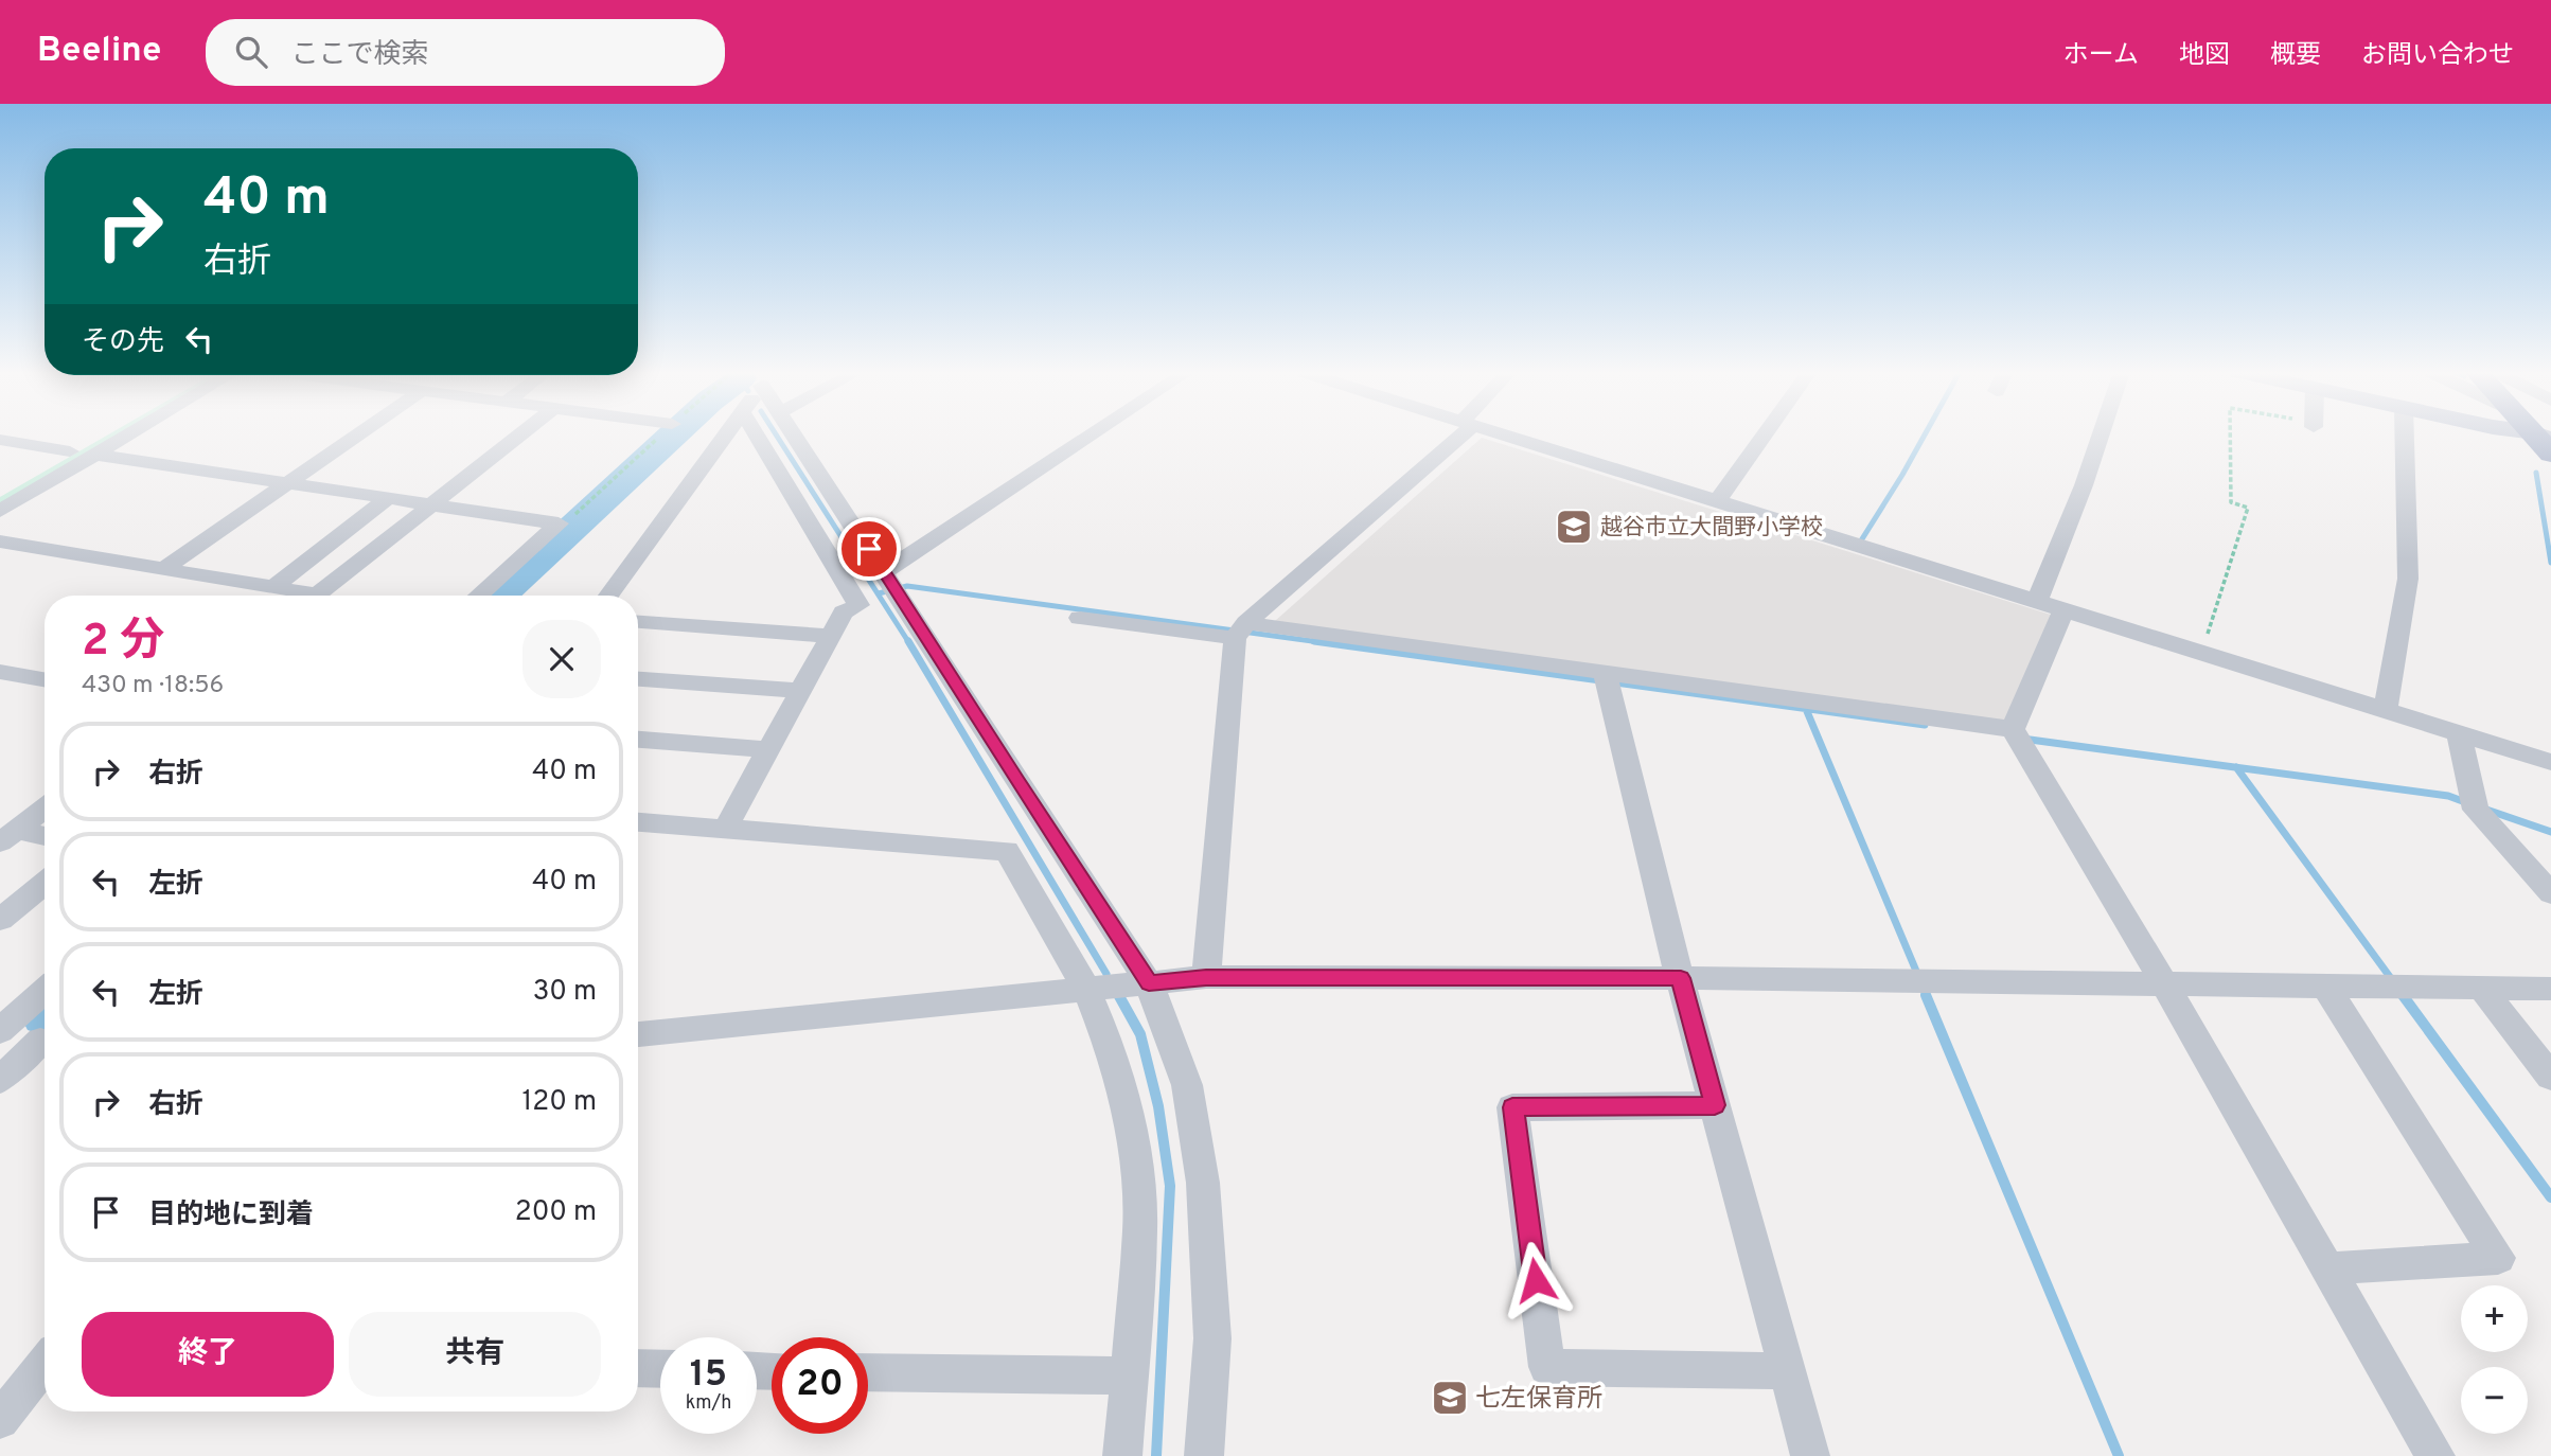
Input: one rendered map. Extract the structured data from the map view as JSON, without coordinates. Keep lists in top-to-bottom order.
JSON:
{
  "places": {
    "school or university": ["越谷市立大間野小学校", "七左保育所"]
  },
  "page": {
    "header": "Beeline",
    "search": "ここで検索",
    "nav": [
      "ホーム",
      "地図",
      "概要",
      "お問い合わせ"
    ],
    "turn": ["40 m", "右折"],
    "then": "その先",
    "heading": ["2 分", "430 m · 18:56"],
    "list": [
      {
        "name": "右折",
        "value": "40 m"
      },
      {
        "name": "左折",
        "value": "40 m"
      },
      {
        "name": "左折",
        "value": "30 m"
      },
      {
        "name": "右折",
        "value": "120 m"
      },
      {
        "name": "目的地に到着",
        "value": "200 m"
      }
    ],
    "map_buttons": ["+", "−"],
    "buttons": ["終了", "共有"],
    "speed": "15 km/h",
    "limit": "20"
  }
}
